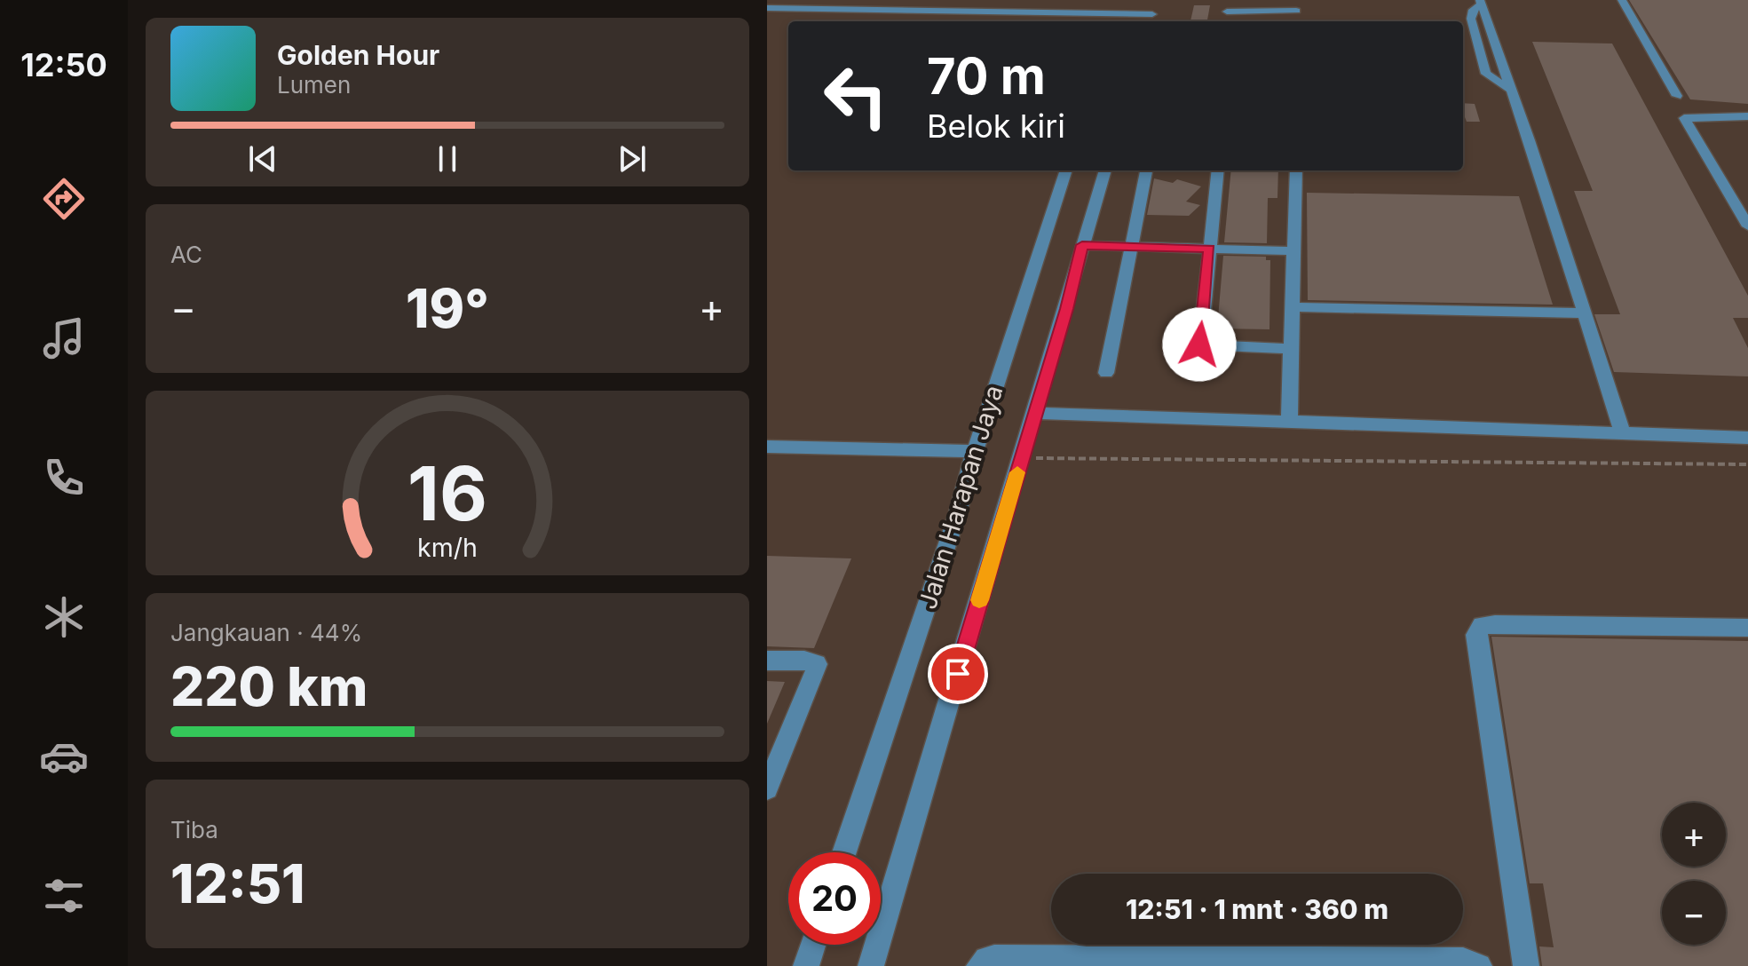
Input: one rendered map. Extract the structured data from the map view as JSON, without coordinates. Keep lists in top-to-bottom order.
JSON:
{
  "streets": {
    "street": ["Jalan Harapan Jaya"]
  },
  "page": {
    "tabs": "12:50",
    "turn": ["70 m", "Belok kiri"],
    "song": ["Golden Hour", "Lumen"],
    "tile": [
      "AC",
      ["Jangkauan · 44%", "220 km"],
      ["Tiba", "12:51"]
    ],
    "heat": ["−", "19°", "+"],
    "map_buttons": ["+", "−"],
    "limit": "20",
    "trip": "12:51 · 1 mnt · 360 m",
    "gauge": ["16", "km/h"]
  }
}
